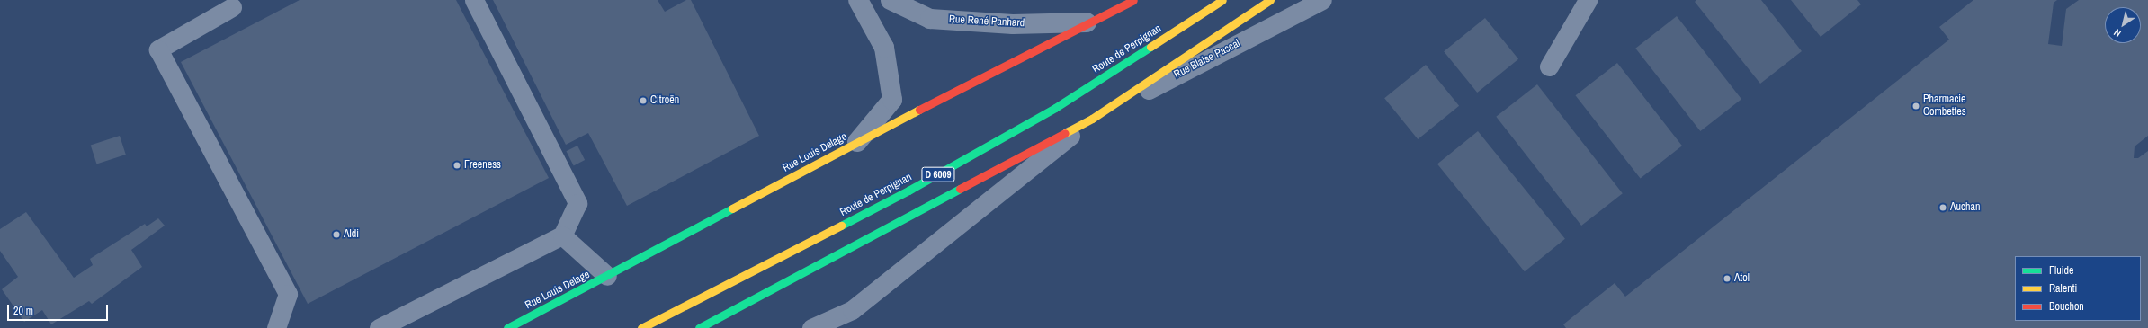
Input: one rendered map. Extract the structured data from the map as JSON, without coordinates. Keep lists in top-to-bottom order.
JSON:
{
  "streets": {
    "main road": ["Route de Perpignan", "Rue Louis Delage", "D 6009"],
    "street": ["Rue René Panhard"],
    "lane": ["Rue Blaise Pascal"]
  },
  "crossings": [
    ["Rue René Panhard", "Rue Louis Delage"],
    ["Rue Blaise Pascal", "D 6009"]
  ],
  "places": [
    "Citroën",
    "Pharmacie Combettes",
    "Freeness",
    "Auchan",
    "Aldi",
    "Atol"
  ],
  "legend": ["Fluide", "Ralenti", "Bouchon"],
  "scale_bar": "20 m",
  "north": "bottom left"
}
